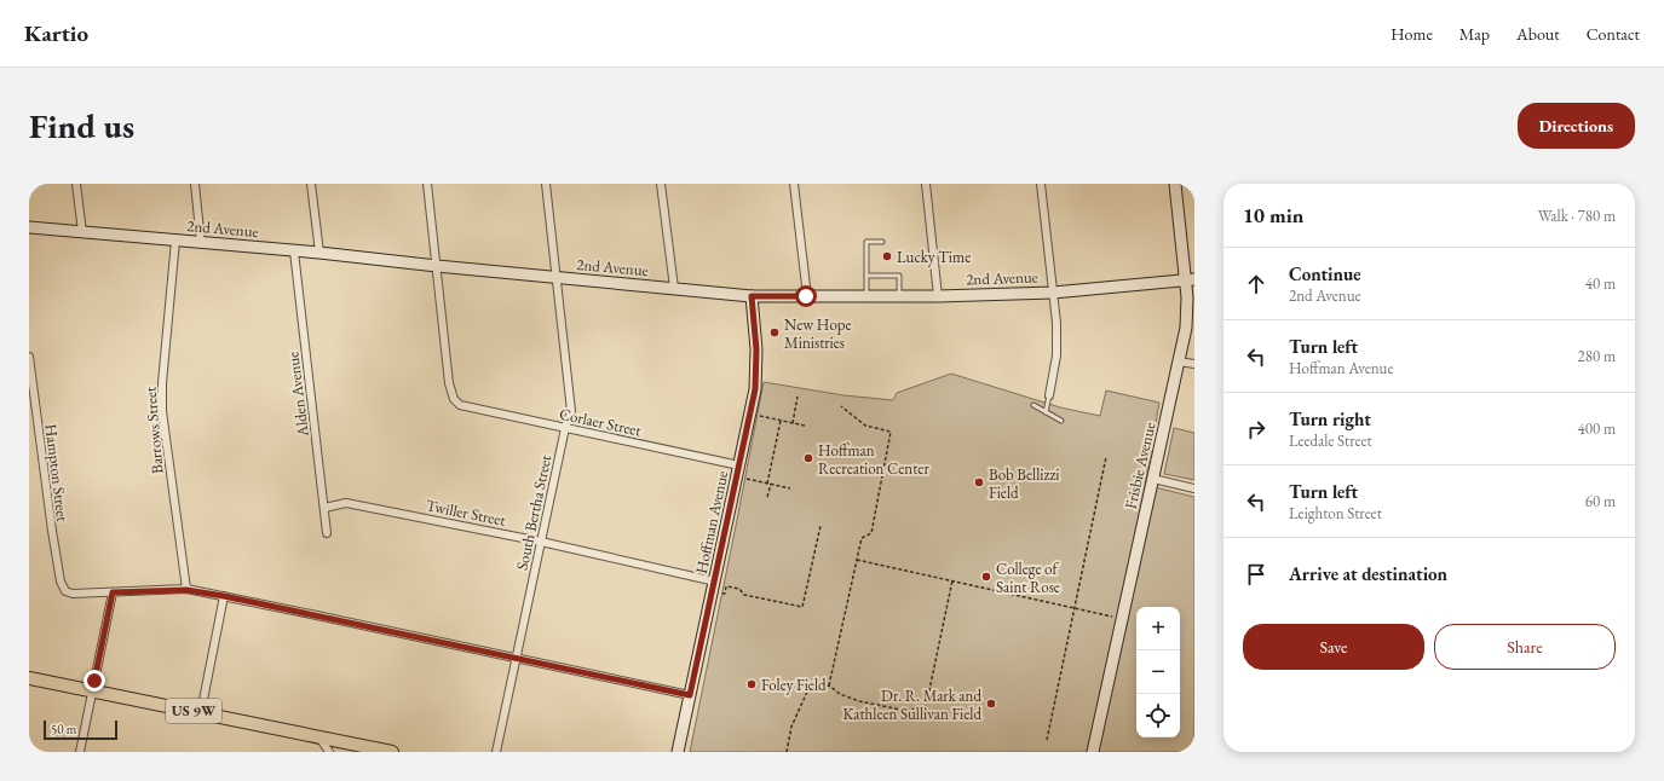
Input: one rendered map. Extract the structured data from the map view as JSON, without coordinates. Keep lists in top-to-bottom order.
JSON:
{
  "streets": {
    "main road": ["US 9W"],
    "street": [
      "2nd Avenue",
      "Alden Avenue",
      "Corlaer Street",
      "Barrows Street",
      "Frisbie Avenue",
      "Hampton Street",
      "Twiller Street",
      "South Bertha Street",
      "Hoffman Avenue"
    ]
  },
  "crossings": [
    ["2nd Avenue", "Alden Avenue"],
    ["2nd Avenue", "Corlaer Street"],
    ["2nd Avenue", "Barrows Street"],
    ["2nd Avenue", "Frisbie Avenue"],
    ["2nd Avenue", "South Bertha Street"],
    ["2nd Avenue", "Hoffman Avenue"],
    ["Alden Avenue", "Twiller Street"],
    ["Corlaer Street", "South Bertha Street"],
    ["Corlaer Street", "Hoffman Avenue"],
    ["Twiller Street", "South Bertha Street"],
    ["Twiller Street", "Hoffman Avenue"]
  ],
  "places": [
    "Lucky Time",
    "New Hope Ministries",
    "Hoffman Recreation Center",
    "Bob Bellizzi Field",
    "College of Saint Rose",
    "Foley Field",
    "Dr. R. Mark and Kathleen Sullivan Field"
  ],
  "scale_bar": "50 m",
  "page": {
    "header": "Kartio",
    "nav": [
      "Home",
      "Map",
      "About",
      "Contact"
    ],
    "buttons": [
      "Directions",
      ["Save", "Share"]
    ],
    "title": "Find us",
    "heading": ["10 min", "Walk · 780 m"],
    "list": [
      ["Continue", "2nd Avenue", "40 m"],
      ["Turn left", "Hoffman Avenue", "280 m"],
      ["Turn right", "Leedale Street", "400 m"],
      ["Turn left", "Leighton Street", "60 m"],
      "Arrive at destination"
    ],
    "map_buttons": ["+", "−"],
    "scale": "50 m"
  }
}
